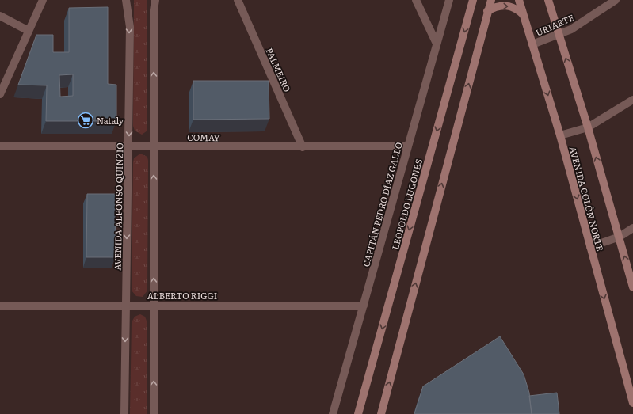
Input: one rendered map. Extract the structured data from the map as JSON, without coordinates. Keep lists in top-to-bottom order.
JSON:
{
  "streets": {
    "main road": ["AVENIDA COLÓN NORTE", "LEOPOLDO LUGONES"],
    "street": [
      "URIARTE",
      "PALMEIRO",
      "COMAY",
      "CAPITÁN PEDRO DÍAZ GALLO",
      "AVENIDA ALFONSO QUINZIO",
      "ALBERTO RIGGI"
    ]
  },
  "crossings": [
    ["URIARTE", "AVENIDA COLÓN NORTE"],
    ["PALMEIRO", "COMAY"],
    ["COMAY", "CAPITÁN PEDRO DÍAZ GALLO"],
    ["COMAY", "AVENIDA ALFONSO QUINZIO"],
    ["CAPITÁN PEDRO DÍAZ GALLO", "ALBERTO RIGGI"],
    ["AVENIDA ALFONSO QUINZIO", "ALBERTO RIGGI"]
  ],
  "places": {
    "supermarket": ["Nataly"]
  }
}
